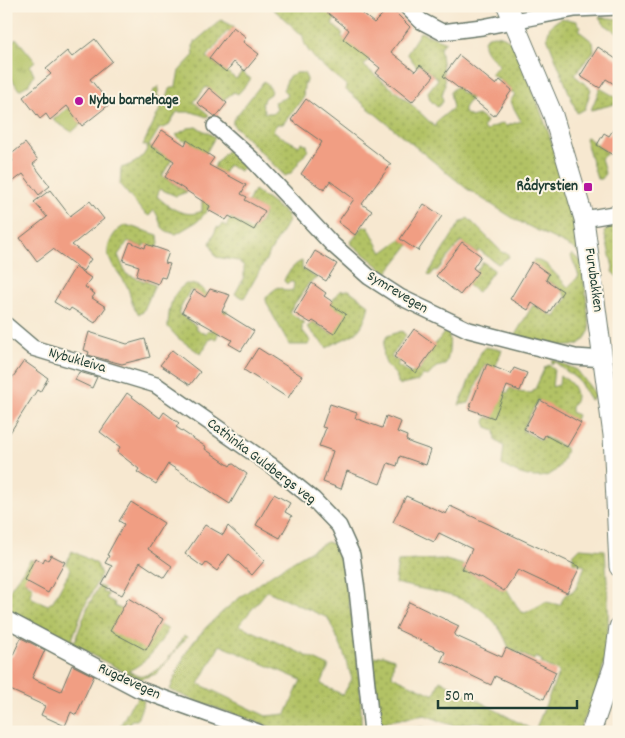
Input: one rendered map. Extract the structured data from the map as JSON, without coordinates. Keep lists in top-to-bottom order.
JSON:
{
  "streets": {
    "street": [
      "Furubakken",
      "Symrevegen",
      "Nybukleiva",
      "Cathinka Guldbergs veg",
      "Rugdevegen"
    ]
  },
  "crossings": [
    ["Furubakken", "Symrevegen"],
    ["Nybukleiva", "Cathinka Guldbergs veg"]
  ],
  "places": {
    "other": ["Nybu barnehage"],
    "transit": ["Rådyrstien"]
  },
  "scale_bar": "50 m"
}
